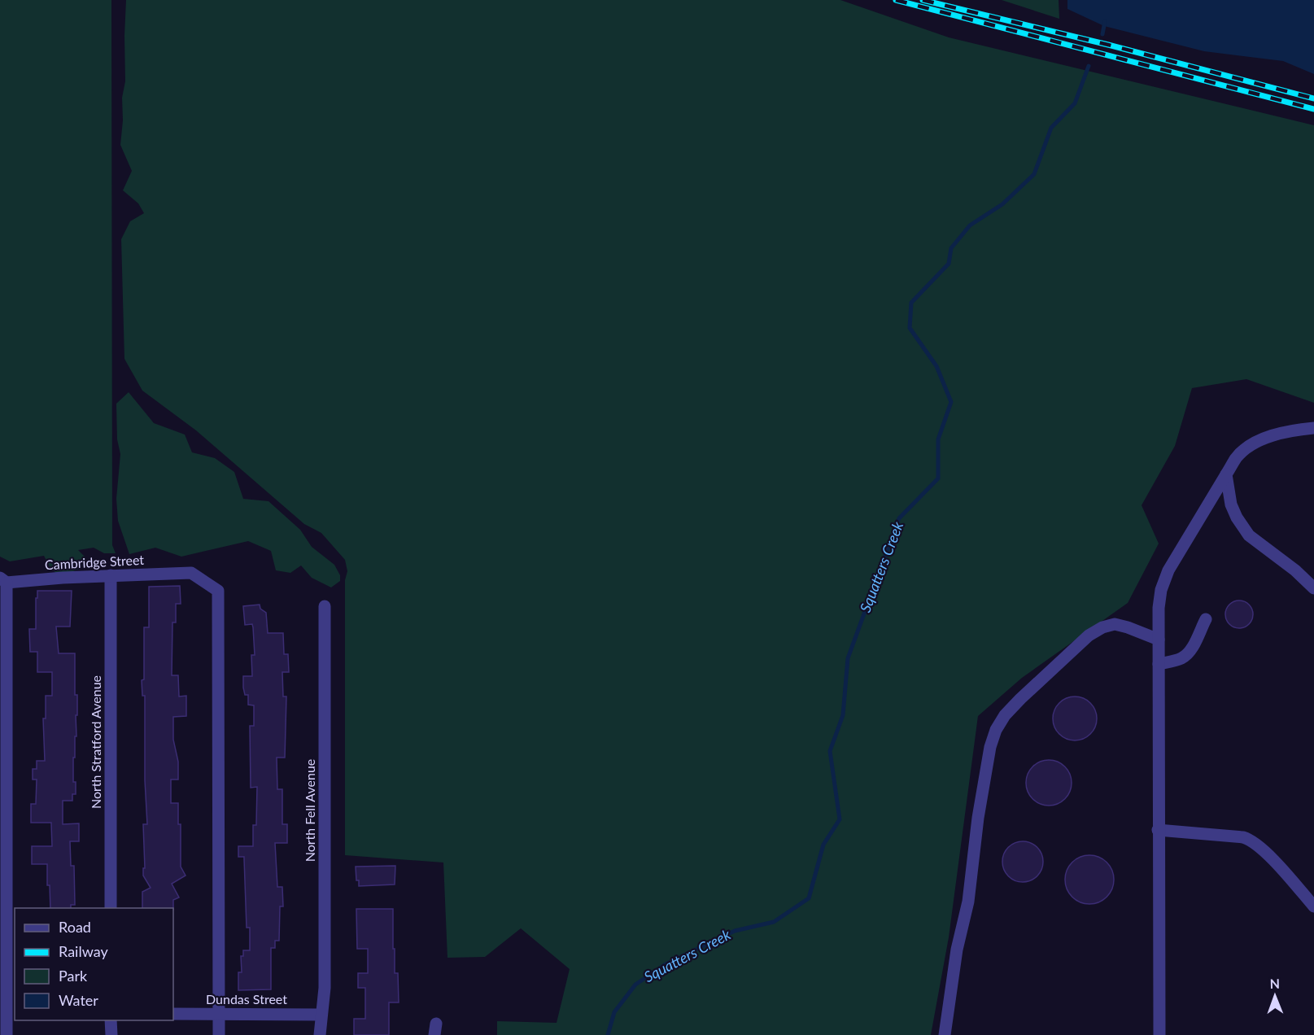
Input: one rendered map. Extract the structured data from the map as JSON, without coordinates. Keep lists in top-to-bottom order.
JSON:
{
  "streets": {
    "street": [
      "Cambridge Street",
      "North Stratford Avenue",
      "North Fell Avenue",
      "Dundas Street"
    ]
  },
  "crossings": [
    ["Cambridge Street", "North Stratford Avenue"],
    ["Cambridge Street", "Dundas Street"],
    ["North Fell Avenue", "Dundas Street"]
  ],
  "water": ["Squatters Creek"],
  "legend": [
    "Road",
    "Railway",
    "Park",
    "Water"
  ],
  "north": "top"
}
